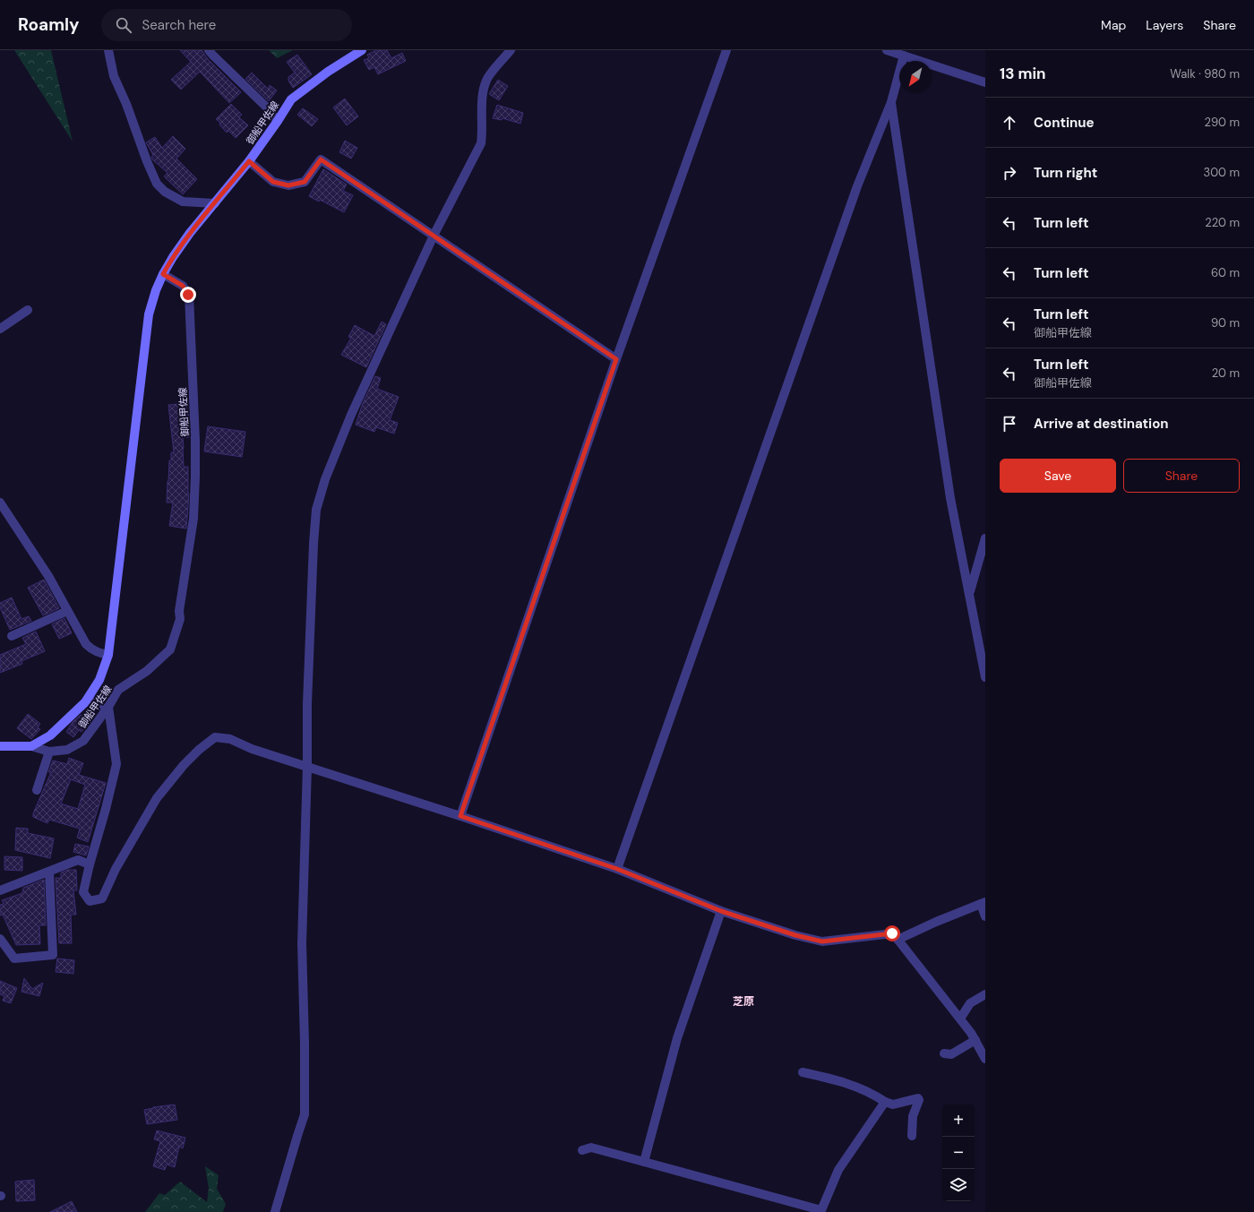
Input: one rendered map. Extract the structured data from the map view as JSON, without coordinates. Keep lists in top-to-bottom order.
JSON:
{
  "streets": {
    "main road": ["御船甲佐線"]
  },
  "districts": ["芝原"],
  "north": "bottom left",
  "page": {
    "header": "Roamly",
    "search": "Search here",
    "nav": ["Map", "Layers", "Share"],
    "heading": ["13 min", "Walk · 980 m"],
    "list": [
      ["Continue", "290 m"],
      ["Turn right", "300 m"],
      ["Turn left", "220 m"],
      ["Turn left", "60 m"],
      ["Turn left", "御船甲佐線", "90 m"],
      ["Turn left", "御船甲佐線", "20 m"],
      "Arrive at destination"
    ],
    "buttons": ["Save", "Share"],
    "map_buttons": ["+", "−"]
  }
}
